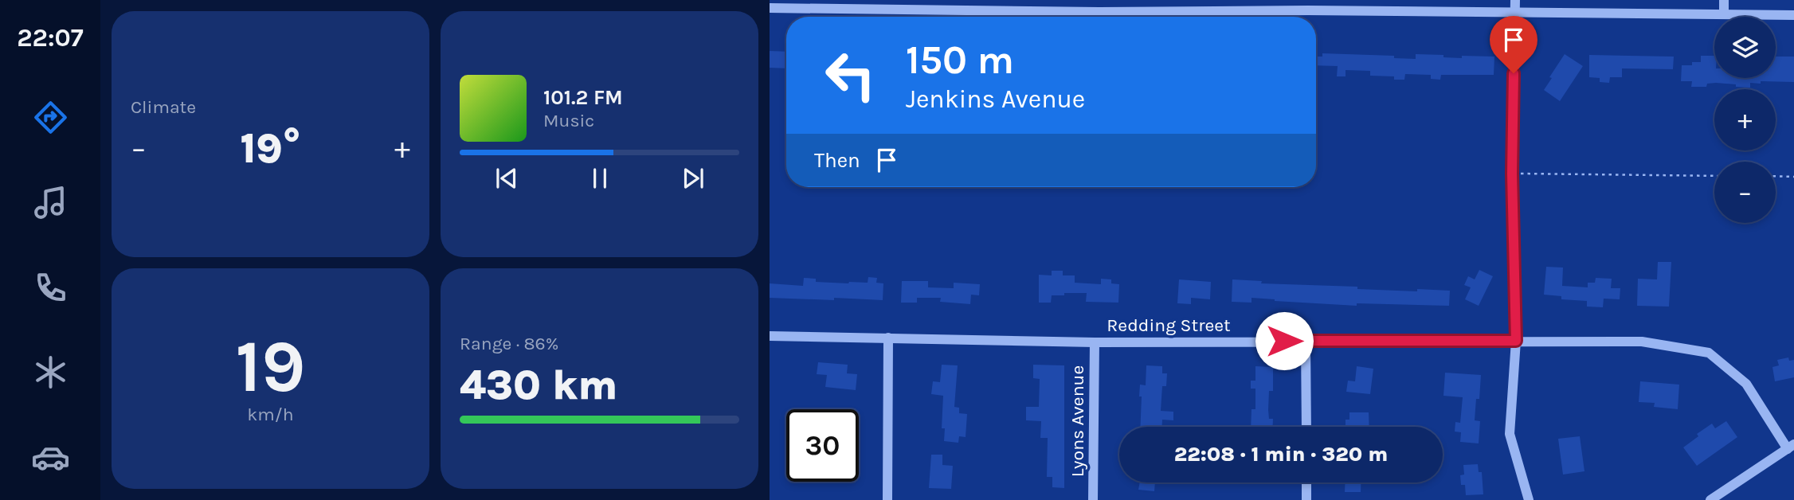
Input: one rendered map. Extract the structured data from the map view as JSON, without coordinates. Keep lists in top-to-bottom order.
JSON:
{
  "streets": {
    "street": ["Redding Street", "Lyons Avenue"]
  },
  "crossings": [
    ["Redding Street", "Lyons Avenue"]
  ],
  "page": {
    "tabs": "22:07",
    "tile": [
      "Climate",
      ["19", "km/h"],
      ["Range · 86%", "430 km"]
    ],
    "map_buttons": ["+", "−"],
    "turn": ["150 m", "Jenkins Avenue"],
    "song": ["101.2 FM", "Music"],
    "heat": ["−", "19°", "+"],
    "then": "Then",
    "limit": "30",
    "trip": "22:08 · 1 min · 320 m"
  }
}
